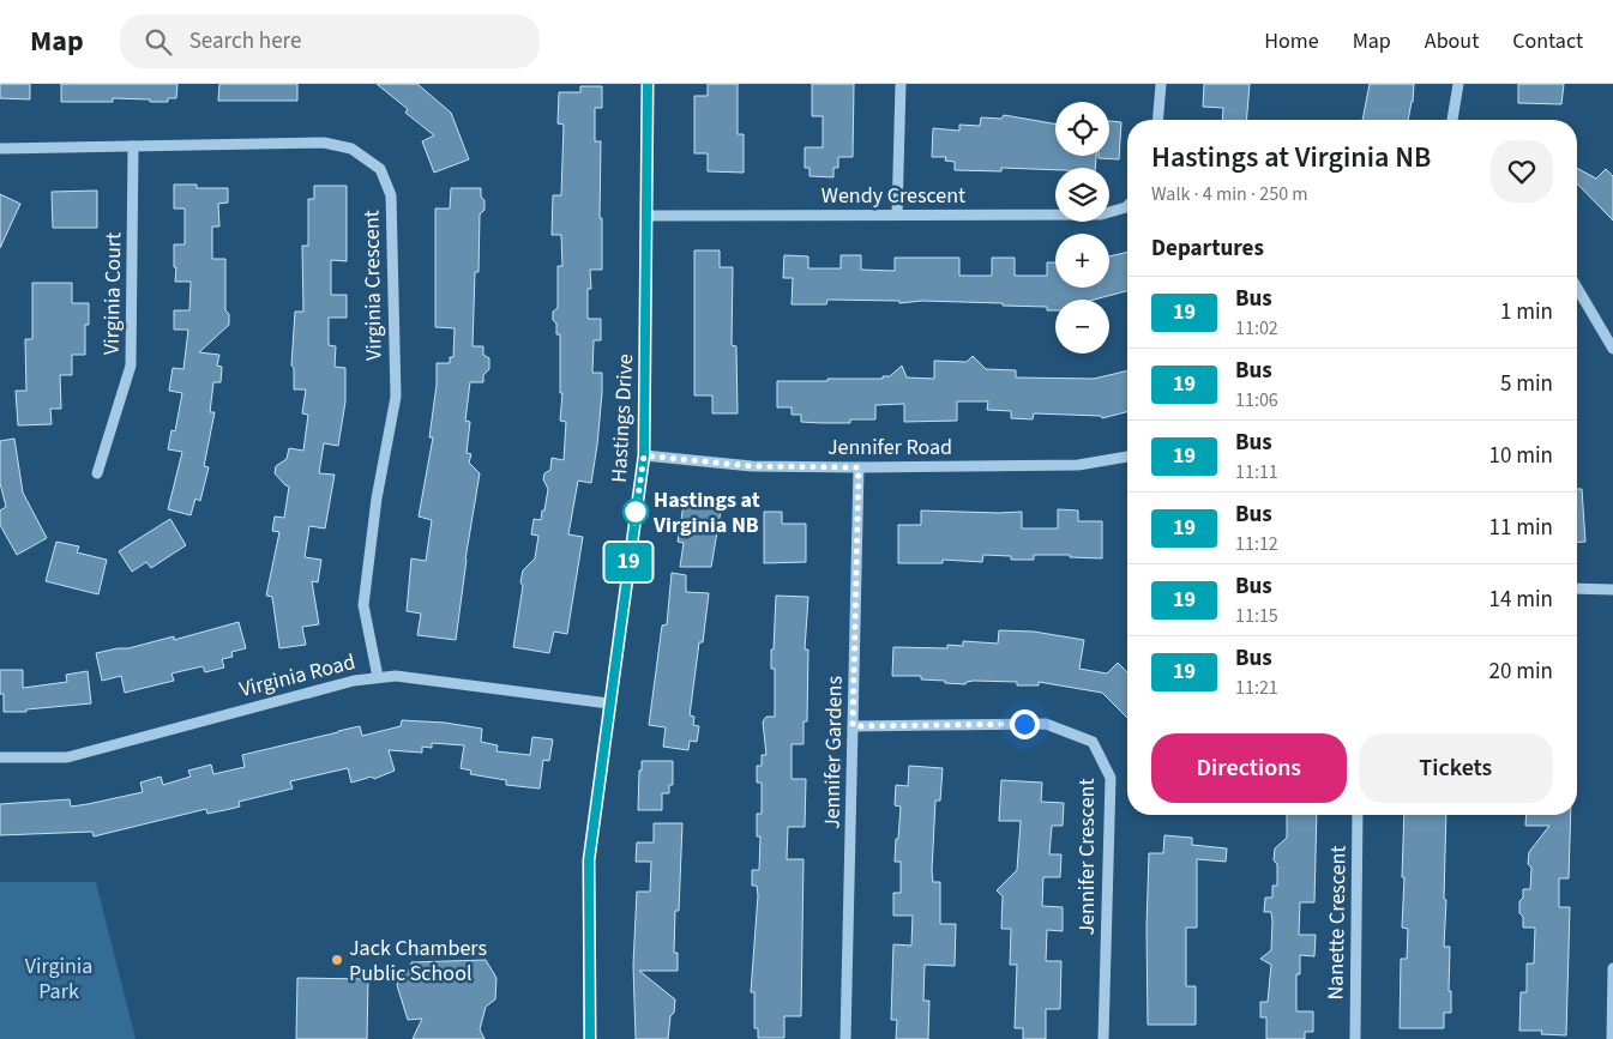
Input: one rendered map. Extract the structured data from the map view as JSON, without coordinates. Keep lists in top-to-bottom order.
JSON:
{
  "streets": {
    "street": [
      "Wendy Crescent",
      "Virginia Crescent",
      "Virginia Court",
      "Hastings Drive",
      "Jennifer Road",
      "Virginia Road",
      "Jennifer Gardens",
      "Jennifer Crescent",
      "Nanette Crescent"
    ]
  },
  "crossings": [
    ["Wendy Crescent", "Hastings Drive"],
    ["Virginia Crescent", "Virginia Court"],
    ["Virginia Crescent", "Virginia Road"],
    ["Hastings Drive", "Jennifer Road"],
    ["Hastings Drive", "Virginia Road"],
    ["Jennifer Road", "Jennifer Gardens"],
    ["Jennifer Gardens", "Jennifer Crescent"]
  ],
  "parks": ["Virginia Park"],
  "places": ["Hastings at Virginia NB", "Jack Chambers Public School"],
  "lines": ["bus line 19"],
  "page": {
    "header": "Map",
    "search": "Search here",
    "nav": [
      "Home",
      "Map",
      "About",
      "Contact"
    ],
    "on_map": "19",
    "map_buttons": ["+", "−"],
    "heading": [
      ["Hastings at Virginia NB", "Walk · 4 min · 250 m"],
      "Departures"
    ],
    "list": [
      {
        "mark": "19",
        "name": "Bus",
        "note": "11:02",
        "value": "1 min"
      },
      {
        "mark": "19",
        "name": "Bus",
        "note": "11:06",
        "value": "5 min"
      },
      {
        "mark": "19",
        "name": "Bus",
        "note": "11:11",
        "value": "10 min"
      },
      {
        "mark": "19",
        "name": "Bus",
        "note": "11:12",
        "value": "11 min"
      },
      {
        "mark": "19",
        "name": "Bus",
        "note": "11:15",
        "value": "14 min"
      },
      {
        "mark": "19",
        "name": "Bus",
        "note": "11:21",
        "value": "20 min"
      }
    ],
    "buttons": ["Directions", "Tickets"]
  }
}
